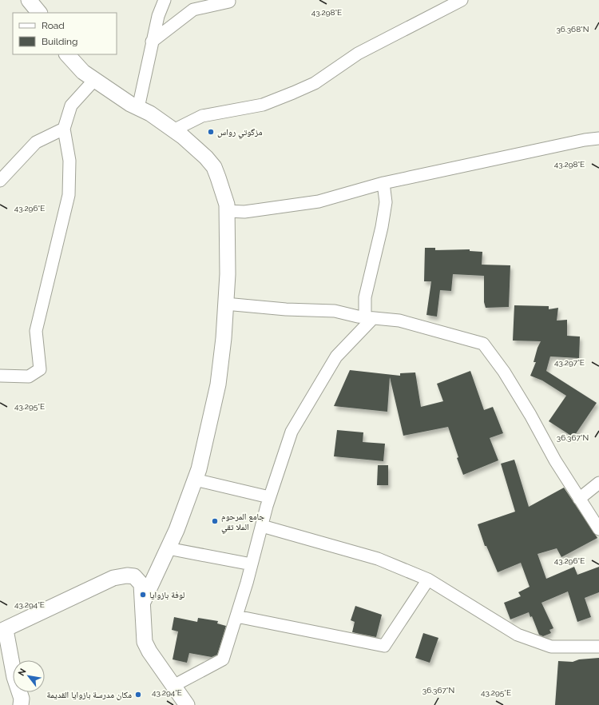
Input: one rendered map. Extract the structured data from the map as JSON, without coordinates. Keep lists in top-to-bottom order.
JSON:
{
  "places": [
    "مزگوتي رواس",
    "جامع المرحوم الملا تقي",
    "لوفة بازوايا",
    "مكان مدرسة بازوايا القديمة"
  ],
  "legend": ["Road", "Building"],
  "north": "top left",
  "coordinates": [
    "43.298°E",
    "36.368°N",
    "43.296°E",
    "43.297°E",
    "43.295°E",
    "36.367°N",
    "43.294°E"
  ]
}
